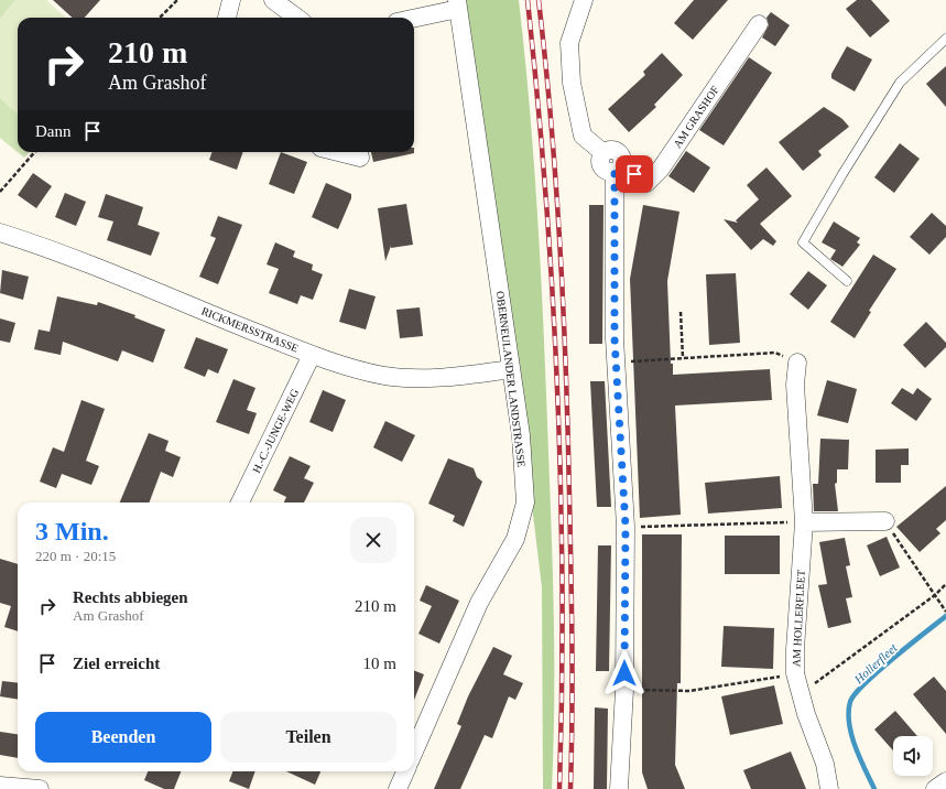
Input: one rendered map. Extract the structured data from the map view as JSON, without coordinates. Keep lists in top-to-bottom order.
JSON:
{
  "streets": {
    "street": [
      "AM GRASHOF",
      "RICKMERSSTRASSE",
      "OBERNEULANDER LANDSTRASSE",
      "H.-C.-JUNGE-WEG",
      "AM HOLLERFLEET"
    ]
  },
  "crossings": [
    ["RICKMERSSTRASSE", "OBERNEULANDER LANDSTRASSE"],
    ["RICKMERSSTRASSE", "H.-C.-JUNGE-WEG"]
  ],
  "water": ["Hollerfleet"],
  "page": {
    "turn": ["210 m", "Am Grashof"],
    "then": "Dann",
    "heading": ["3 Min.", "220 m · 20:15"],
    "list": [
      {
        "name": "Rechts abbiegen",
        "note": "Am Grashof",
        "value": "210 m"
      },
      {
        "name": "Ziel erreicht",
        "value": "10 m"
      }
    ],
    "buttons": ["Beenden", "Teilen"]
  }
}
